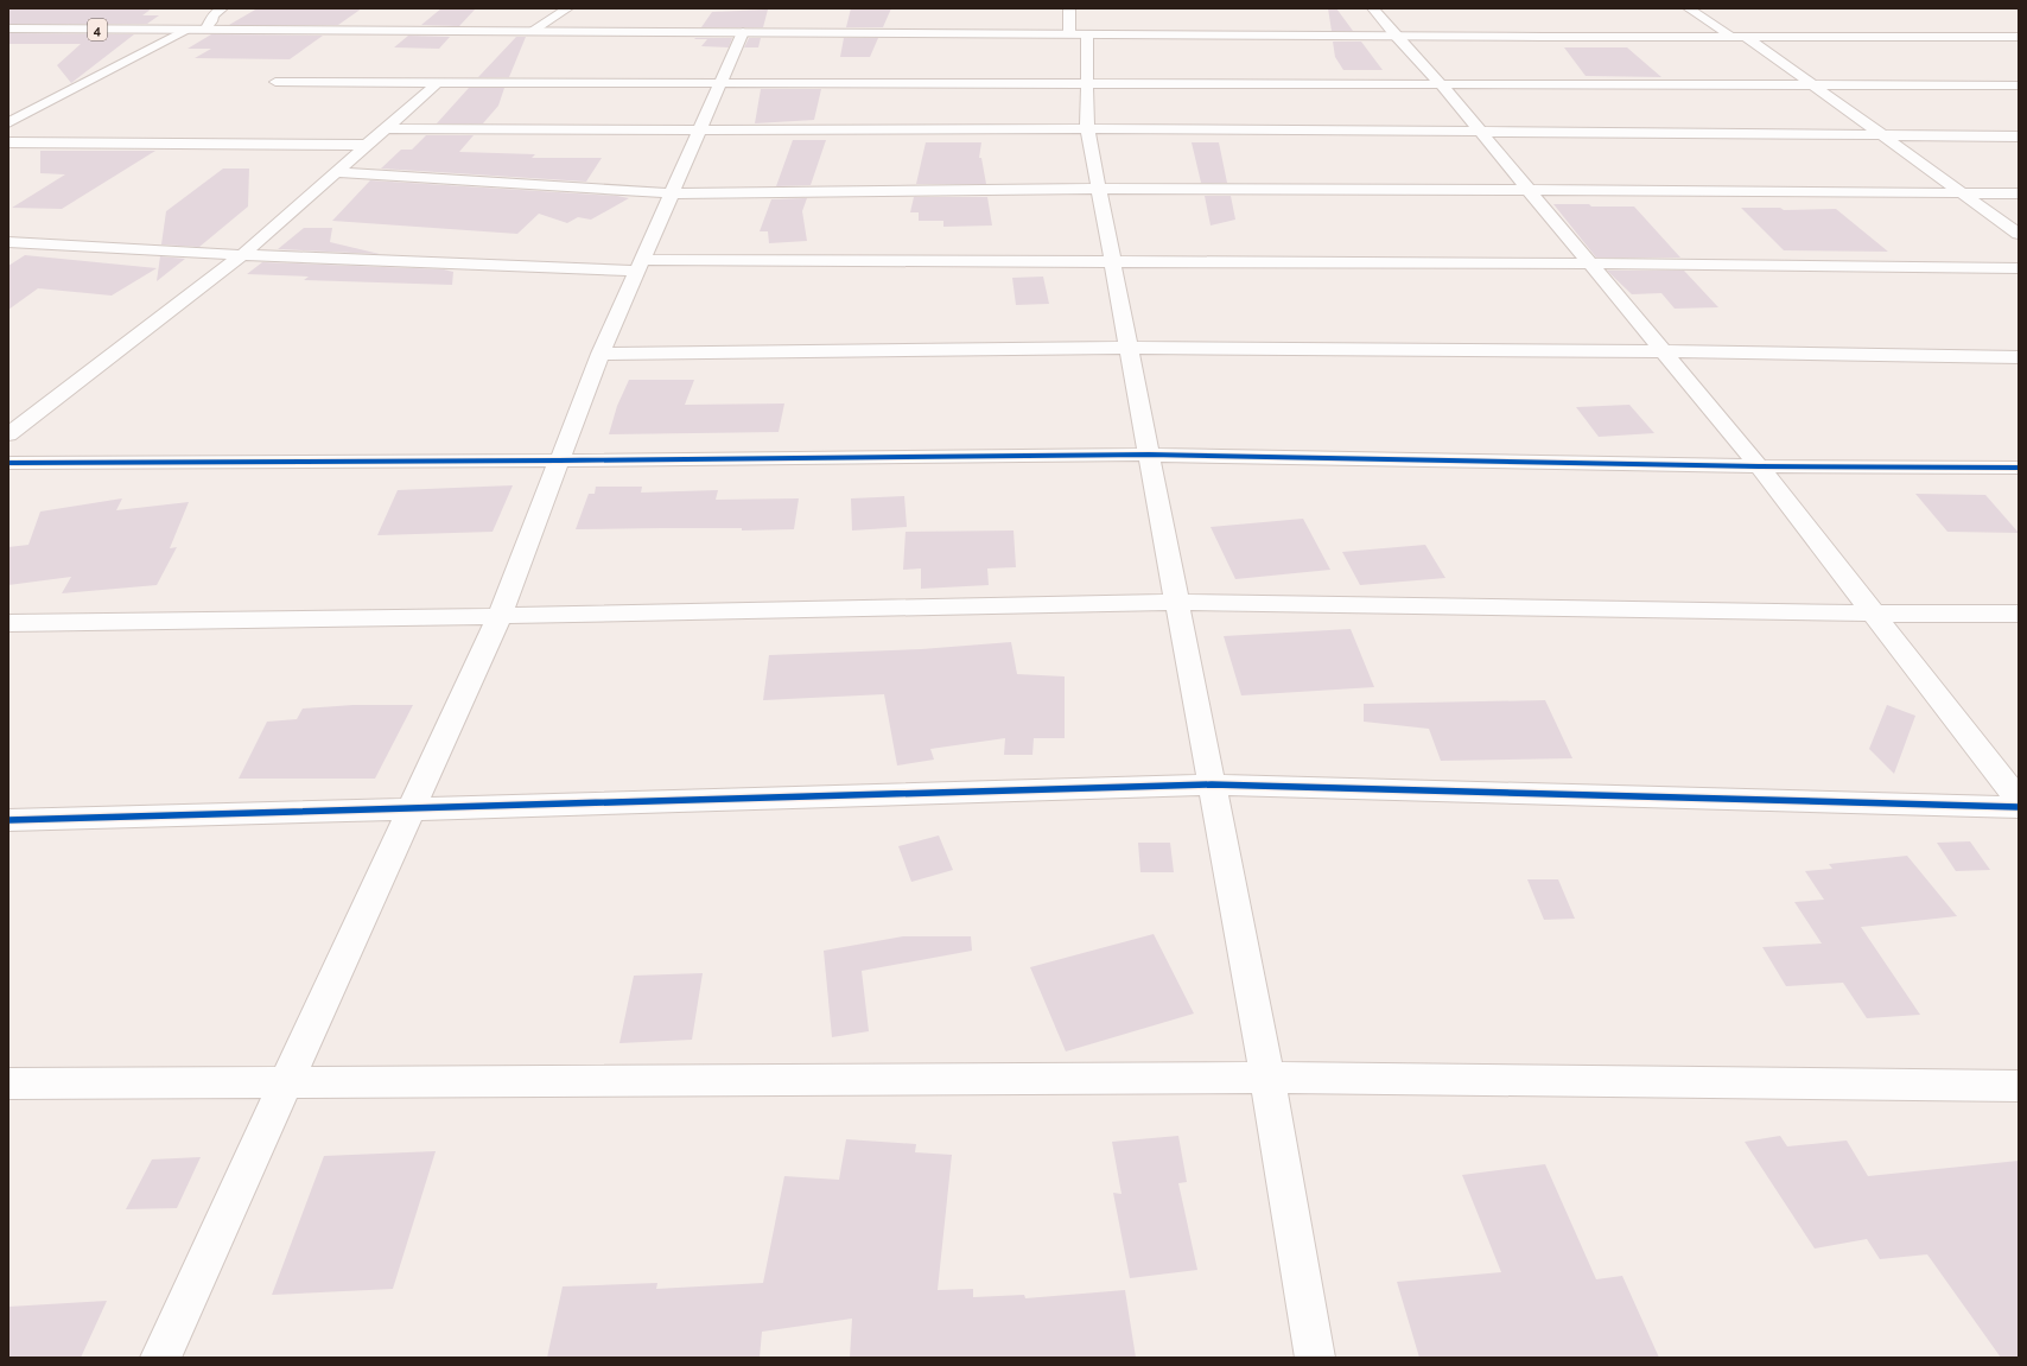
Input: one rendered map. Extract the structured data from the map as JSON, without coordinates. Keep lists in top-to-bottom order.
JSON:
{
  "streets": {
    "main road": ["4"]
  }
}
